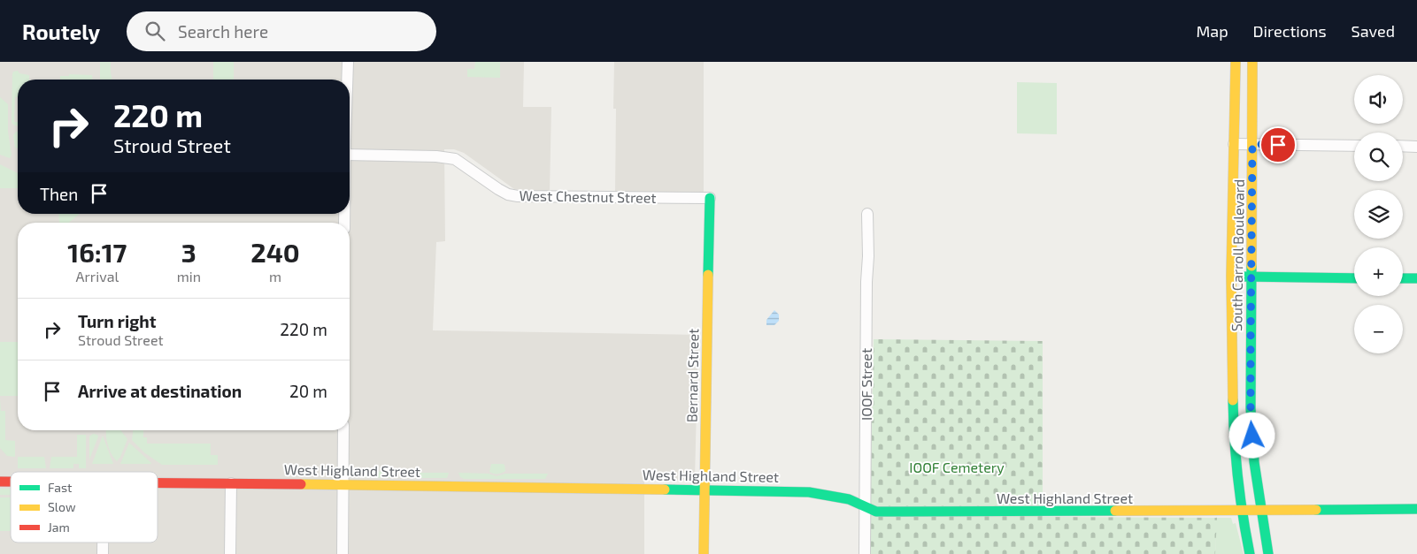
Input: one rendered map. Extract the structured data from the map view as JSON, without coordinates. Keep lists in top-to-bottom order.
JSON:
{
  "streets": {
    "street": [
      "West Chestnut Street",
      "South Carroll Boulevard",
      "Bernard Street",
      "IOOF Street",
      "West Highland Street"
    ]
  },
  "crossings": [
    ["West Chestnut Street", "Bernard Street"],
    ["South Carroll Boulevard", "West Highland Street"],
    ["Bernard Street", "West Highland Street"],
    ["IOOF Street", "West Highland Street"]
  ],
  "parks": ["IOOF Cemetery"],
  "legend": ["Fast", "Slow", "Jam"],
  "page": {
    "header": "Routely",
    "search": "Search here",
    "nav": ["Map", "Directions", "Saved"],
    "map_buttons": ["+", "−"],
    "turn": ["220 m", "Stroud Street"],
    "then": "Then",
    "eta": [
      "16:17",
      "Arrival",
      "3",
      "min",
      "240",
      "m"
    ],
    "list": [
      {
        "name": "Turn right",
        "note": "Stroud Street",
        "value": "220 m"
      },
      {
        "name": "Arrive at destination",
        "value": "20 m"
      }
    ]
  }
}
